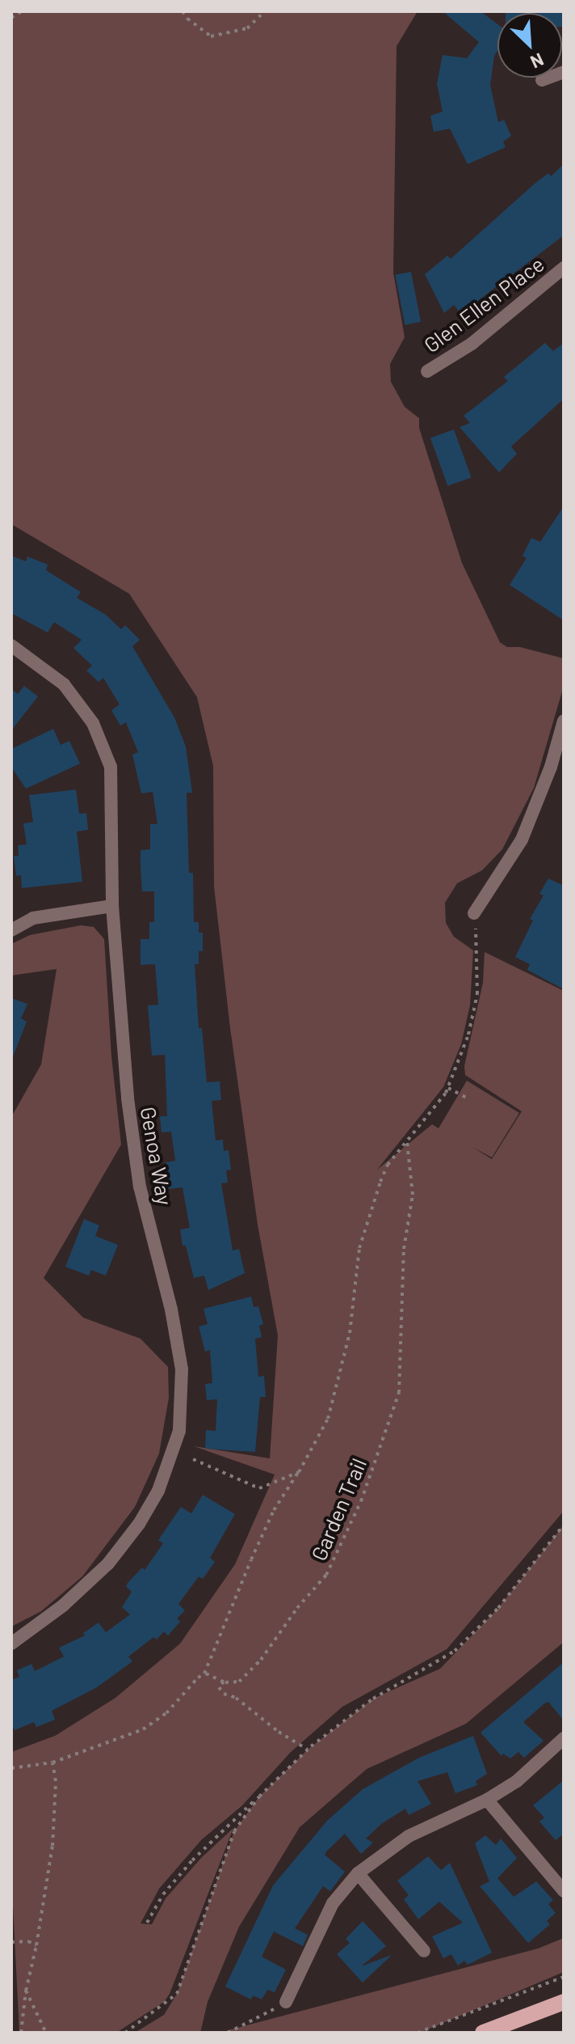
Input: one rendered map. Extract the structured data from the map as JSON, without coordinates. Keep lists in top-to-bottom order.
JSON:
{
  "streets": {
    "street": ["Glen Ellen Place", "Genoa Way"],
    "path": ["Garden Trail"]
  },
  "north": "bottom right"
}
